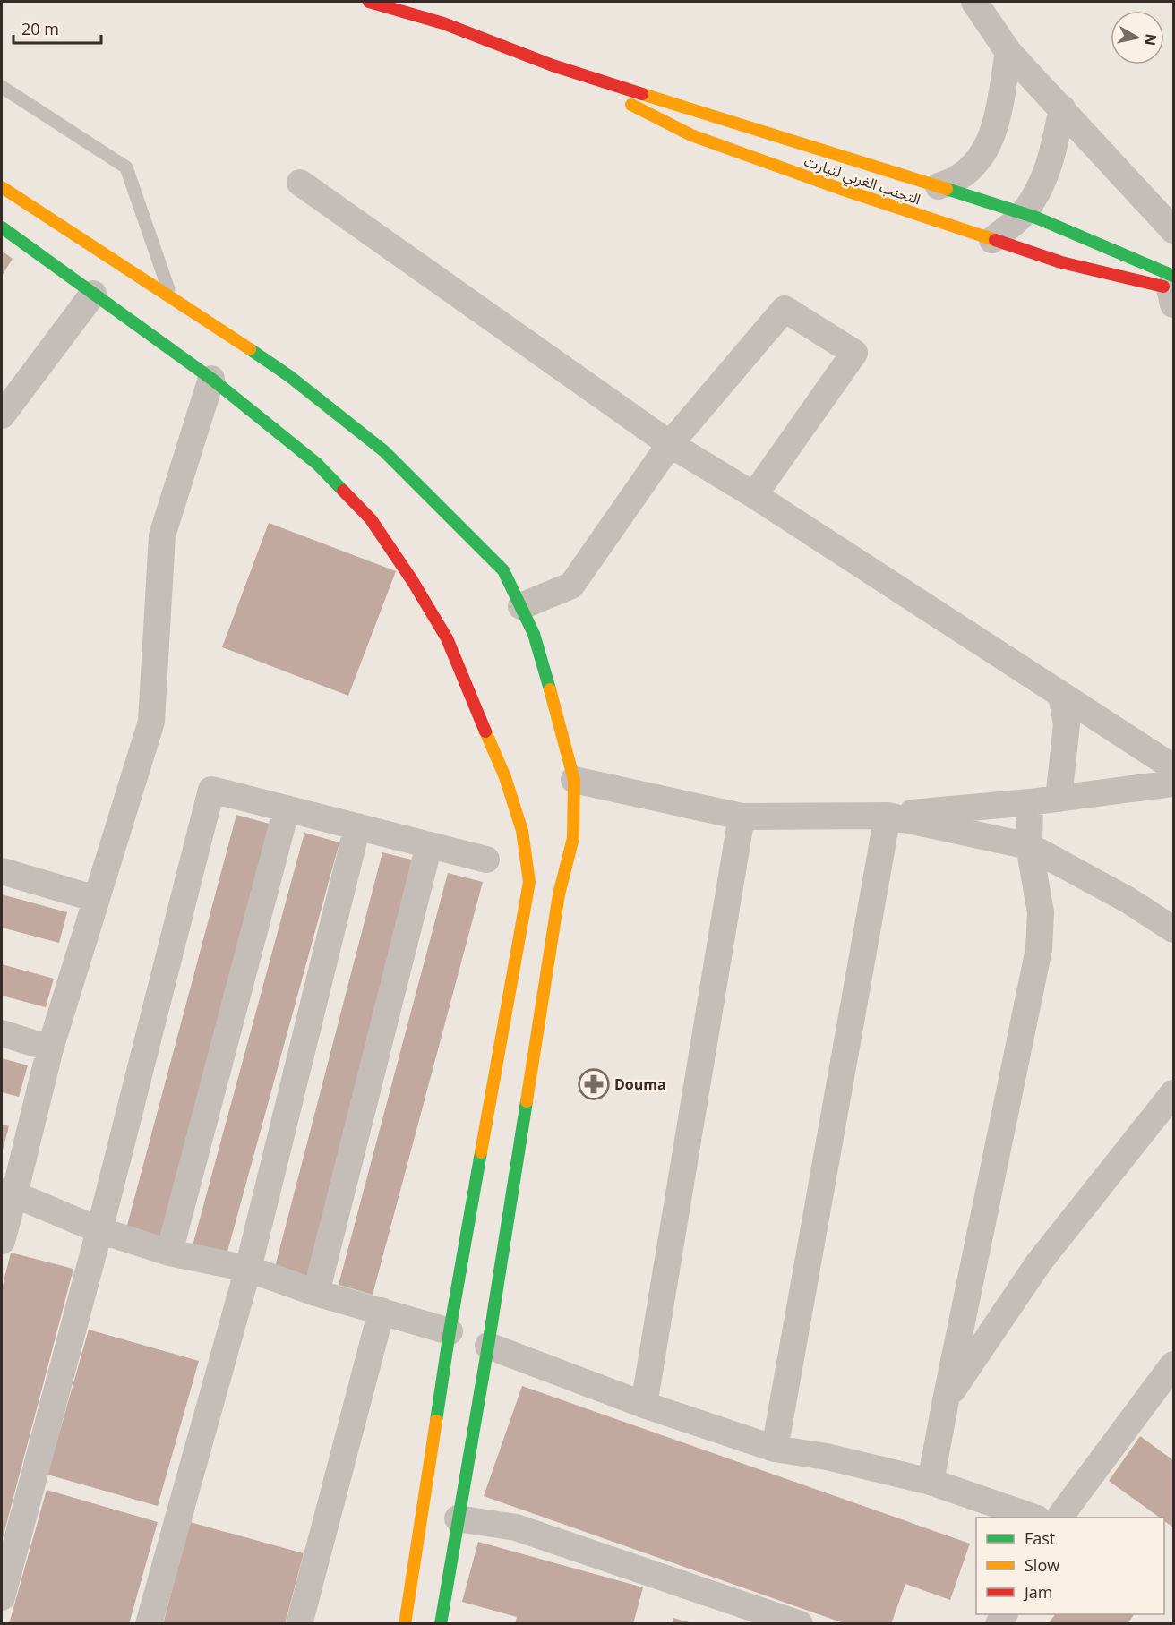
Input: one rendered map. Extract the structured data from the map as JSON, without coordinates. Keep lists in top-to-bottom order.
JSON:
{
  "streets": {
    "main road": ["التجنب الغربي لتيارت"]
  },
  "places": {
    "pharmacy": ["Douma"]
  },
  "legend": ["Fast", "Slow", "Jam"],
  "scale_bar": "20 m",
  "north": "right"
}
